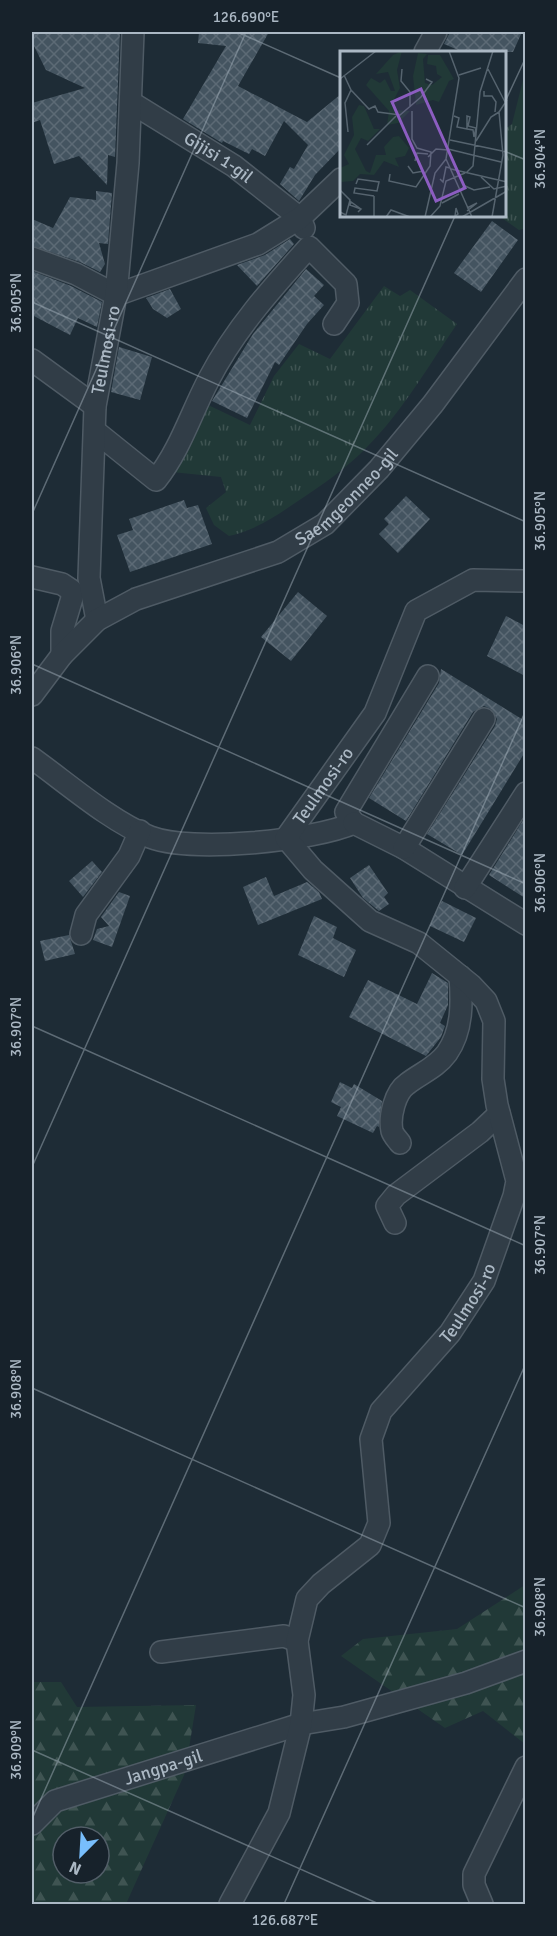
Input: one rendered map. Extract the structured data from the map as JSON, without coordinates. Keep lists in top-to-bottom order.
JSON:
{
  "streets": {
    "street": [
      "Gijisi 1-gil",
      "Teulmosi-ro",
      "Saemgeonneo-gil",
      "Jangpa-gil"
    ]
  },
  "crossings": [
    ["Gijisi 1-gil", "Teulmosi-ro"],
    ["Teulmosi-ro", "Saemgeonneo-gil"]
  ],
  "north": "bottom left",
  "coordinates": [
    "126.690°E",
    "36.904°N",
    "36.905°N",
    "36.906°N",
    "36.907°N",
    "36.908°N",
    "36.909°N",
    "126.687°E"
  ]
}
